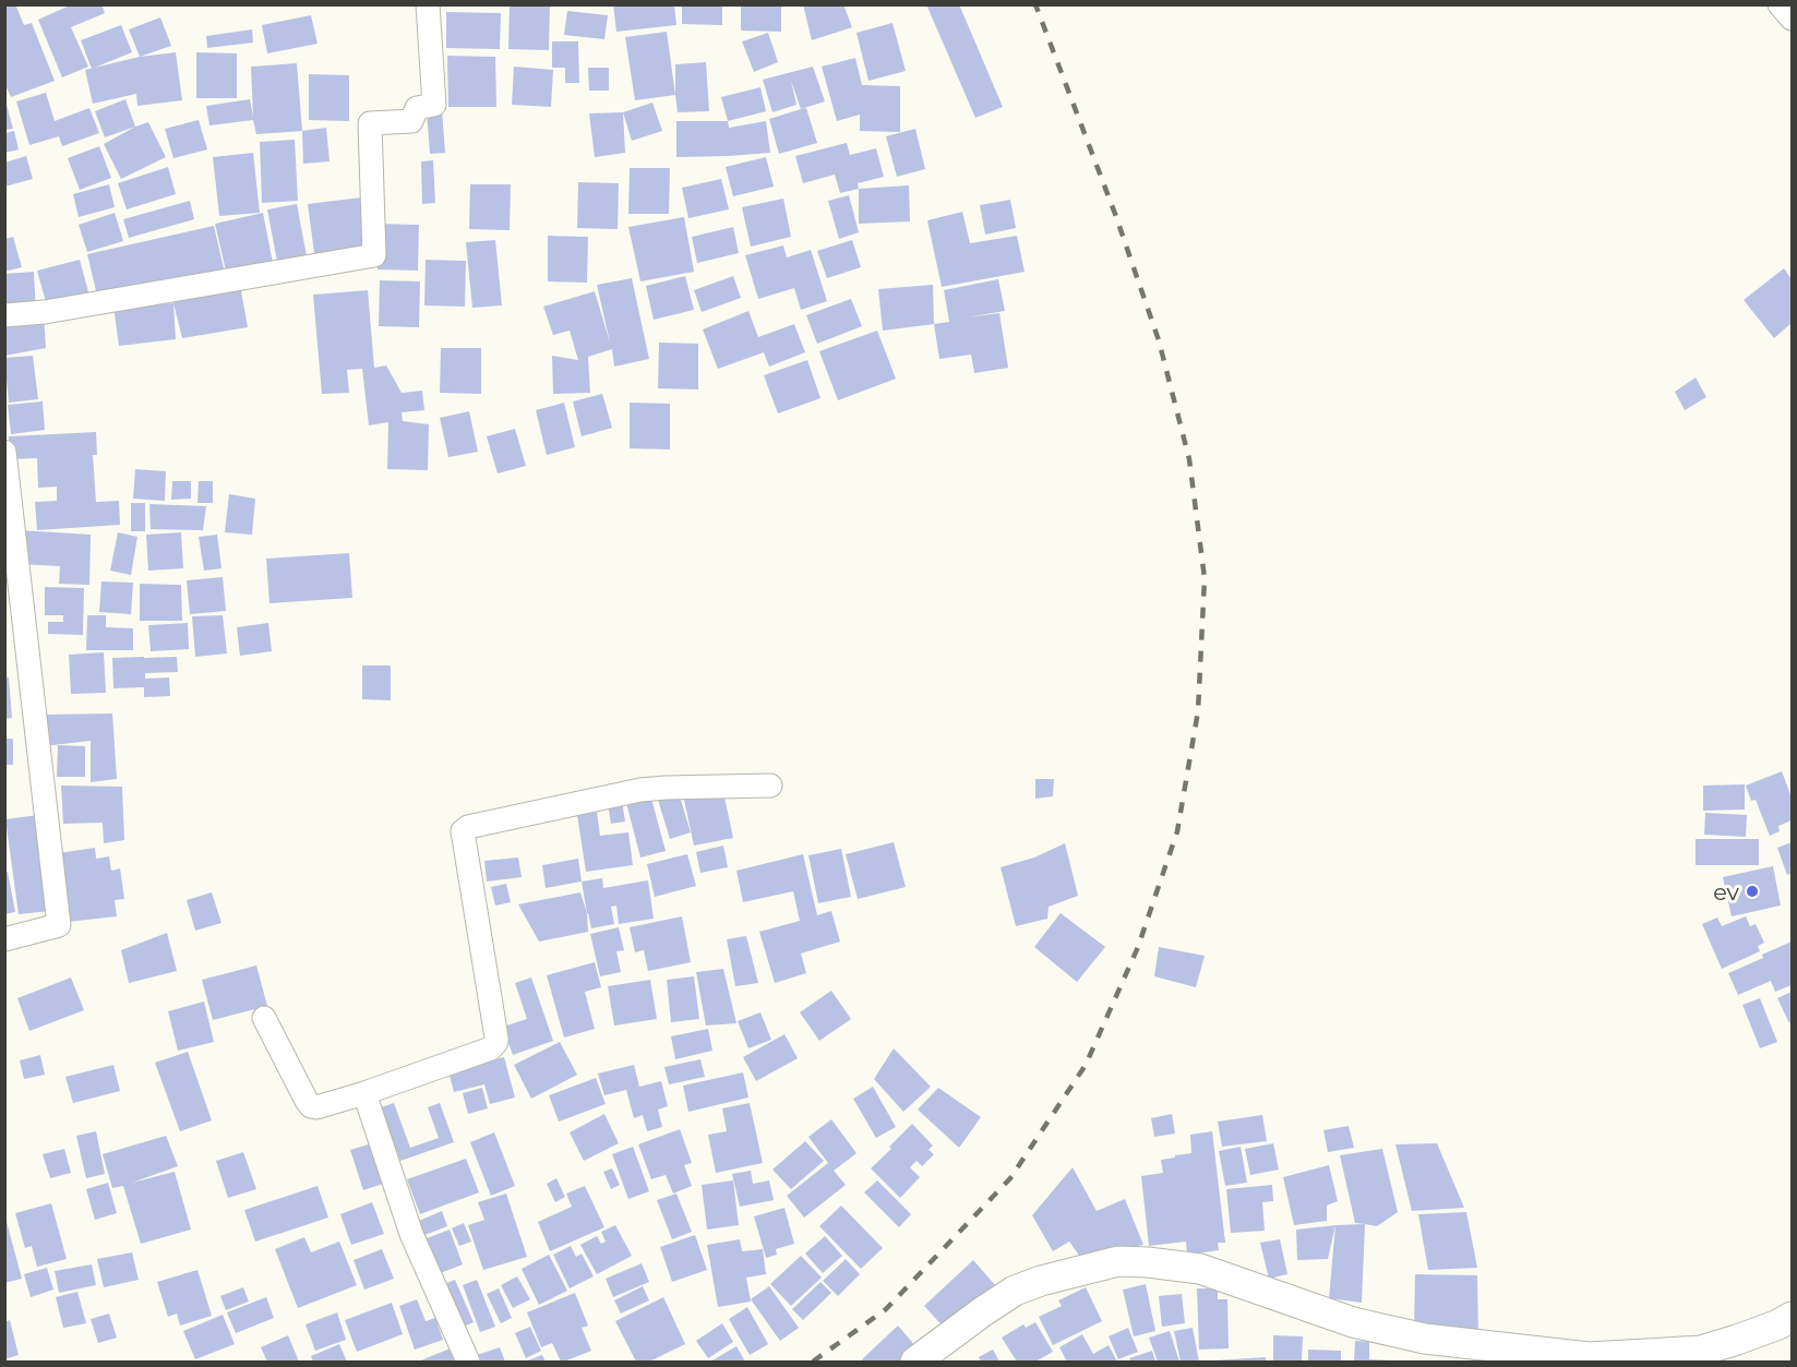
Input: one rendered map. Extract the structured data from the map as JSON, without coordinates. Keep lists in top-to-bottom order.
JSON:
{
  "places": ["ev"]
}
